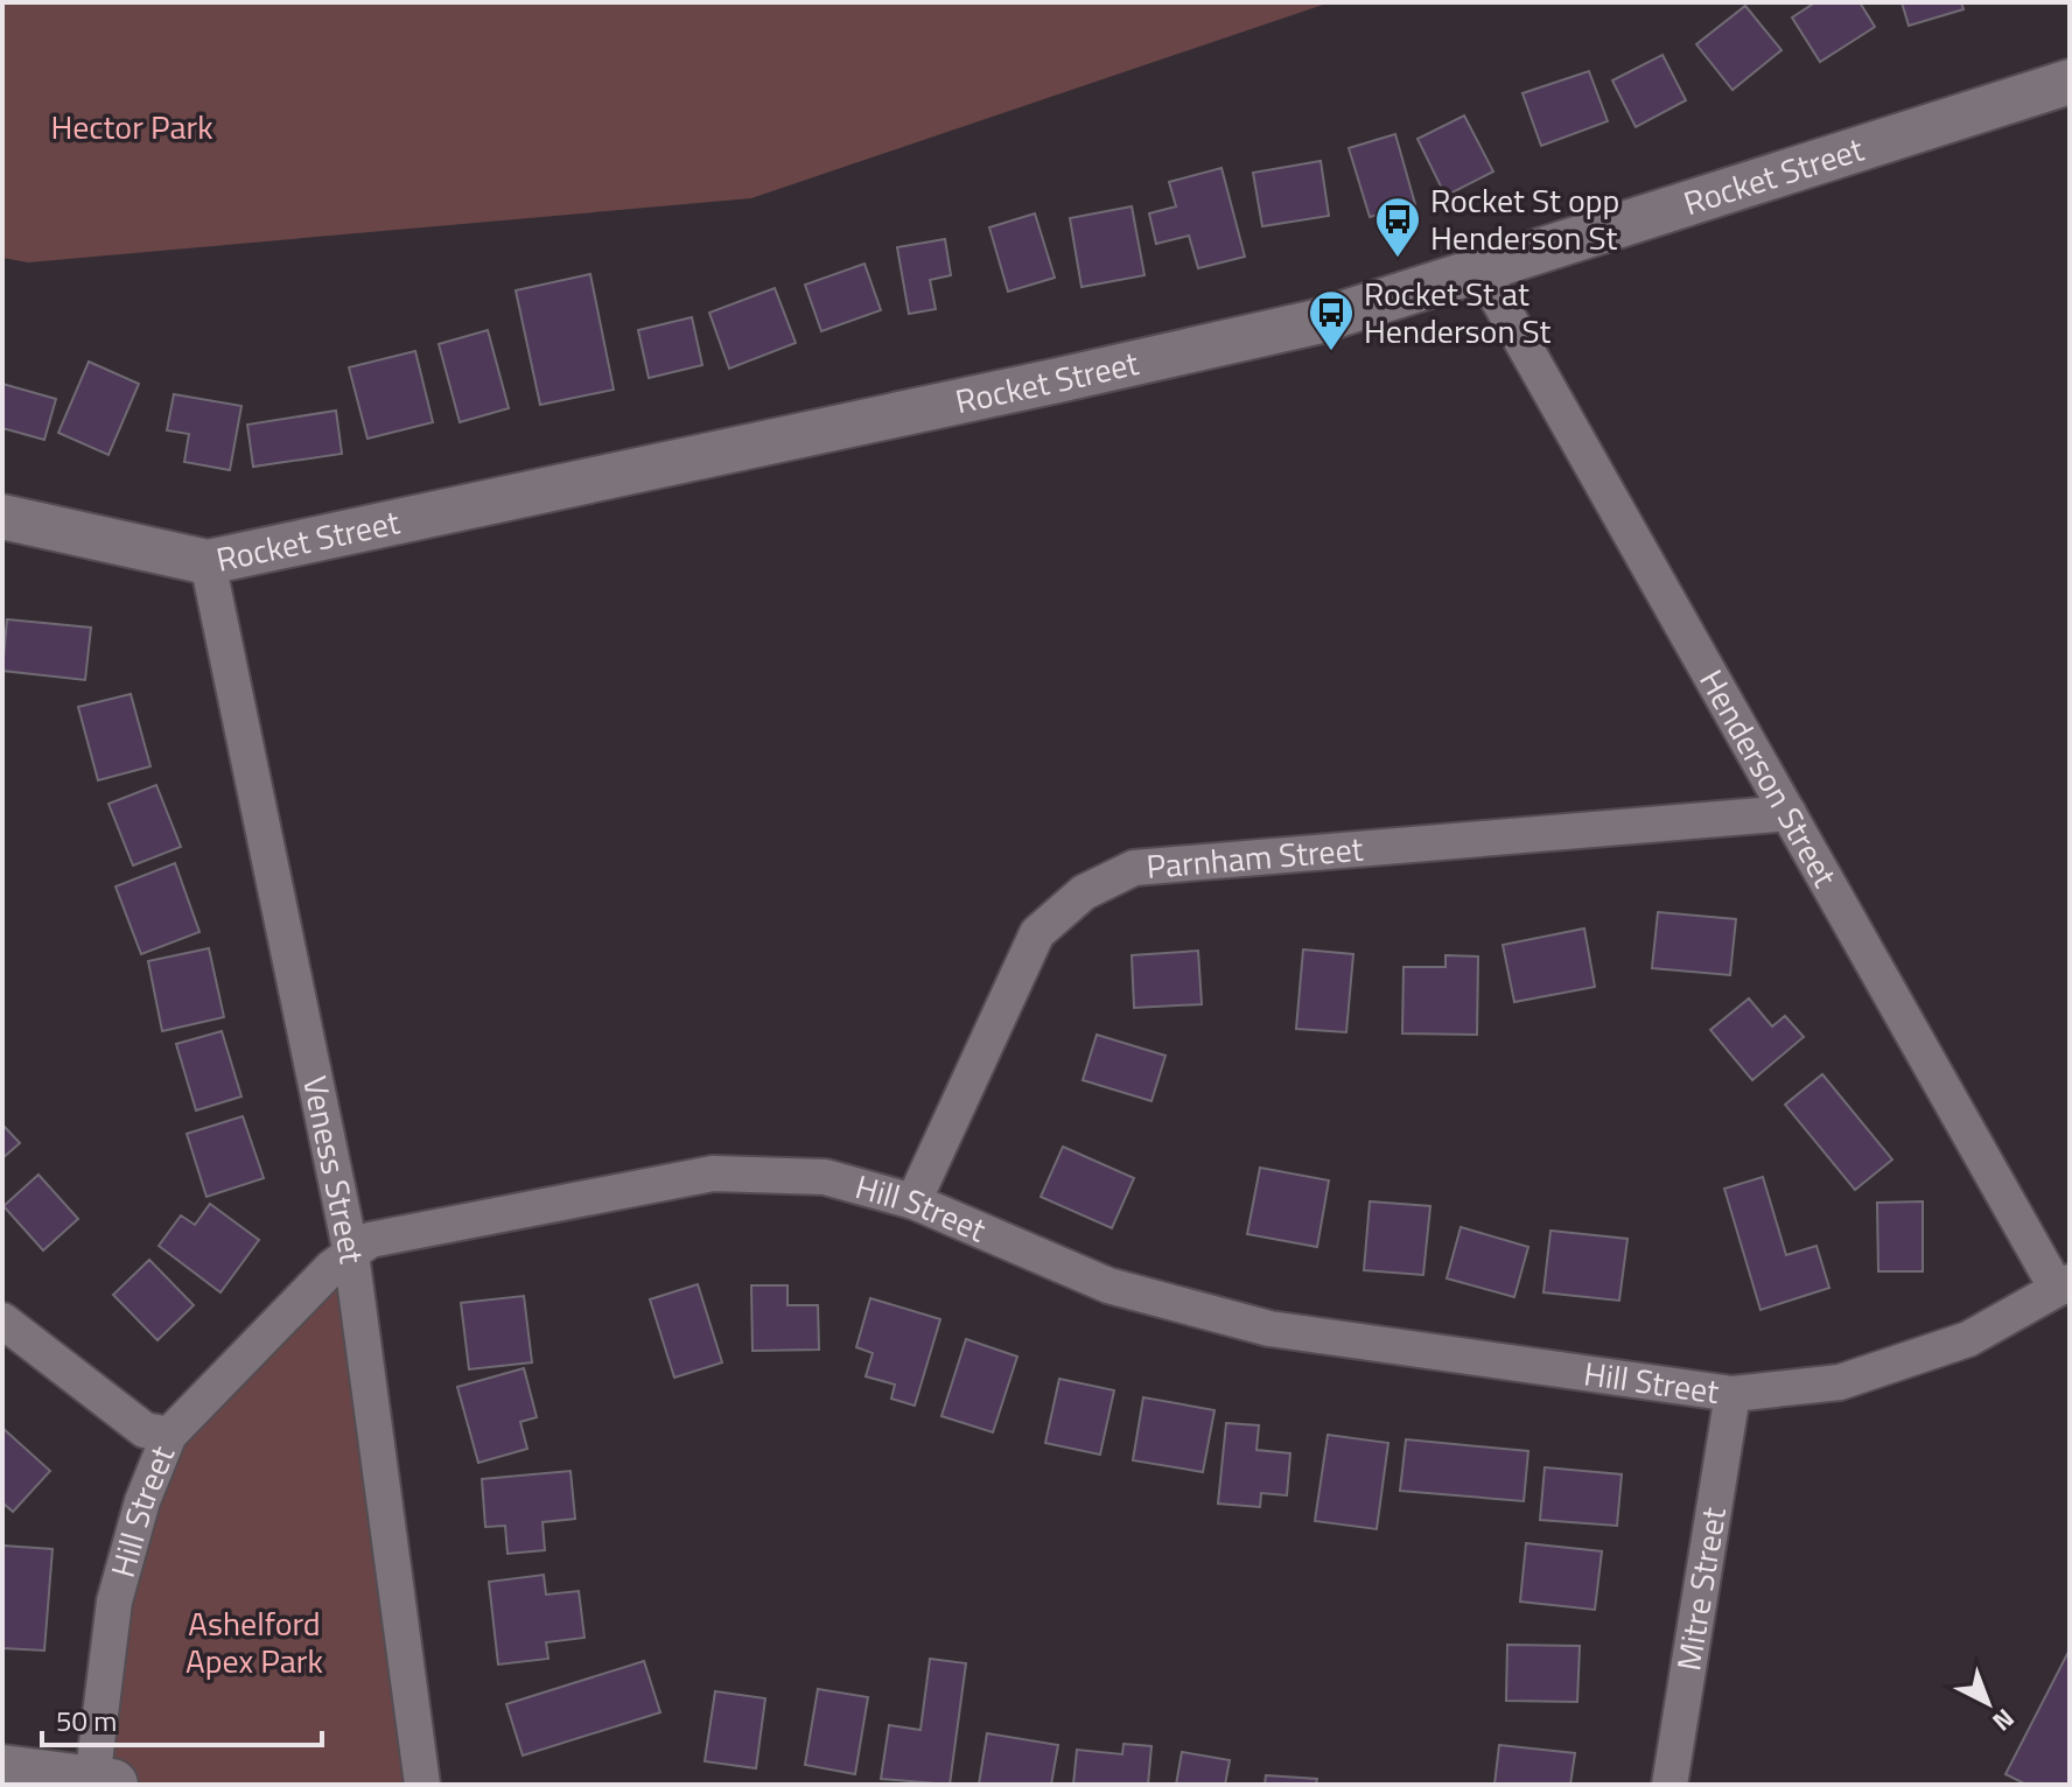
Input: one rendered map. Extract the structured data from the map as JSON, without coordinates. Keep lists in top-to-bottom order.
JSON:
{
  "streets": {
    "street": [
      "Rocket Street",
      "Henderson Street",
      "Parnham Street",
      "Veness Street",
      "Hill Street",
      "Mitre Street"
    ]
  },
  "crossings": [
    ["Rocket Street", "Henderson Street"],
    ["Rocket Street", "Veness Street"],
    ["Henderson Street", "Parnham Street"],
    ["Henderson Street", "Hill Street"],
    ["Parnham Street", "Hill Street"],
    ["Veness Street", "Hill Street"],
    ["Hill Street", "Mitre Street"]
  ],
  "parks": ["Hector Park", "Ashelford Apex Park"],
  "places": {
    "bus stop": ["Rocket St opp Henderson St", "Rocket St at Henderson St"]
  },
  "scale_bar": "50 m",
  "north": "bottom right"
}
